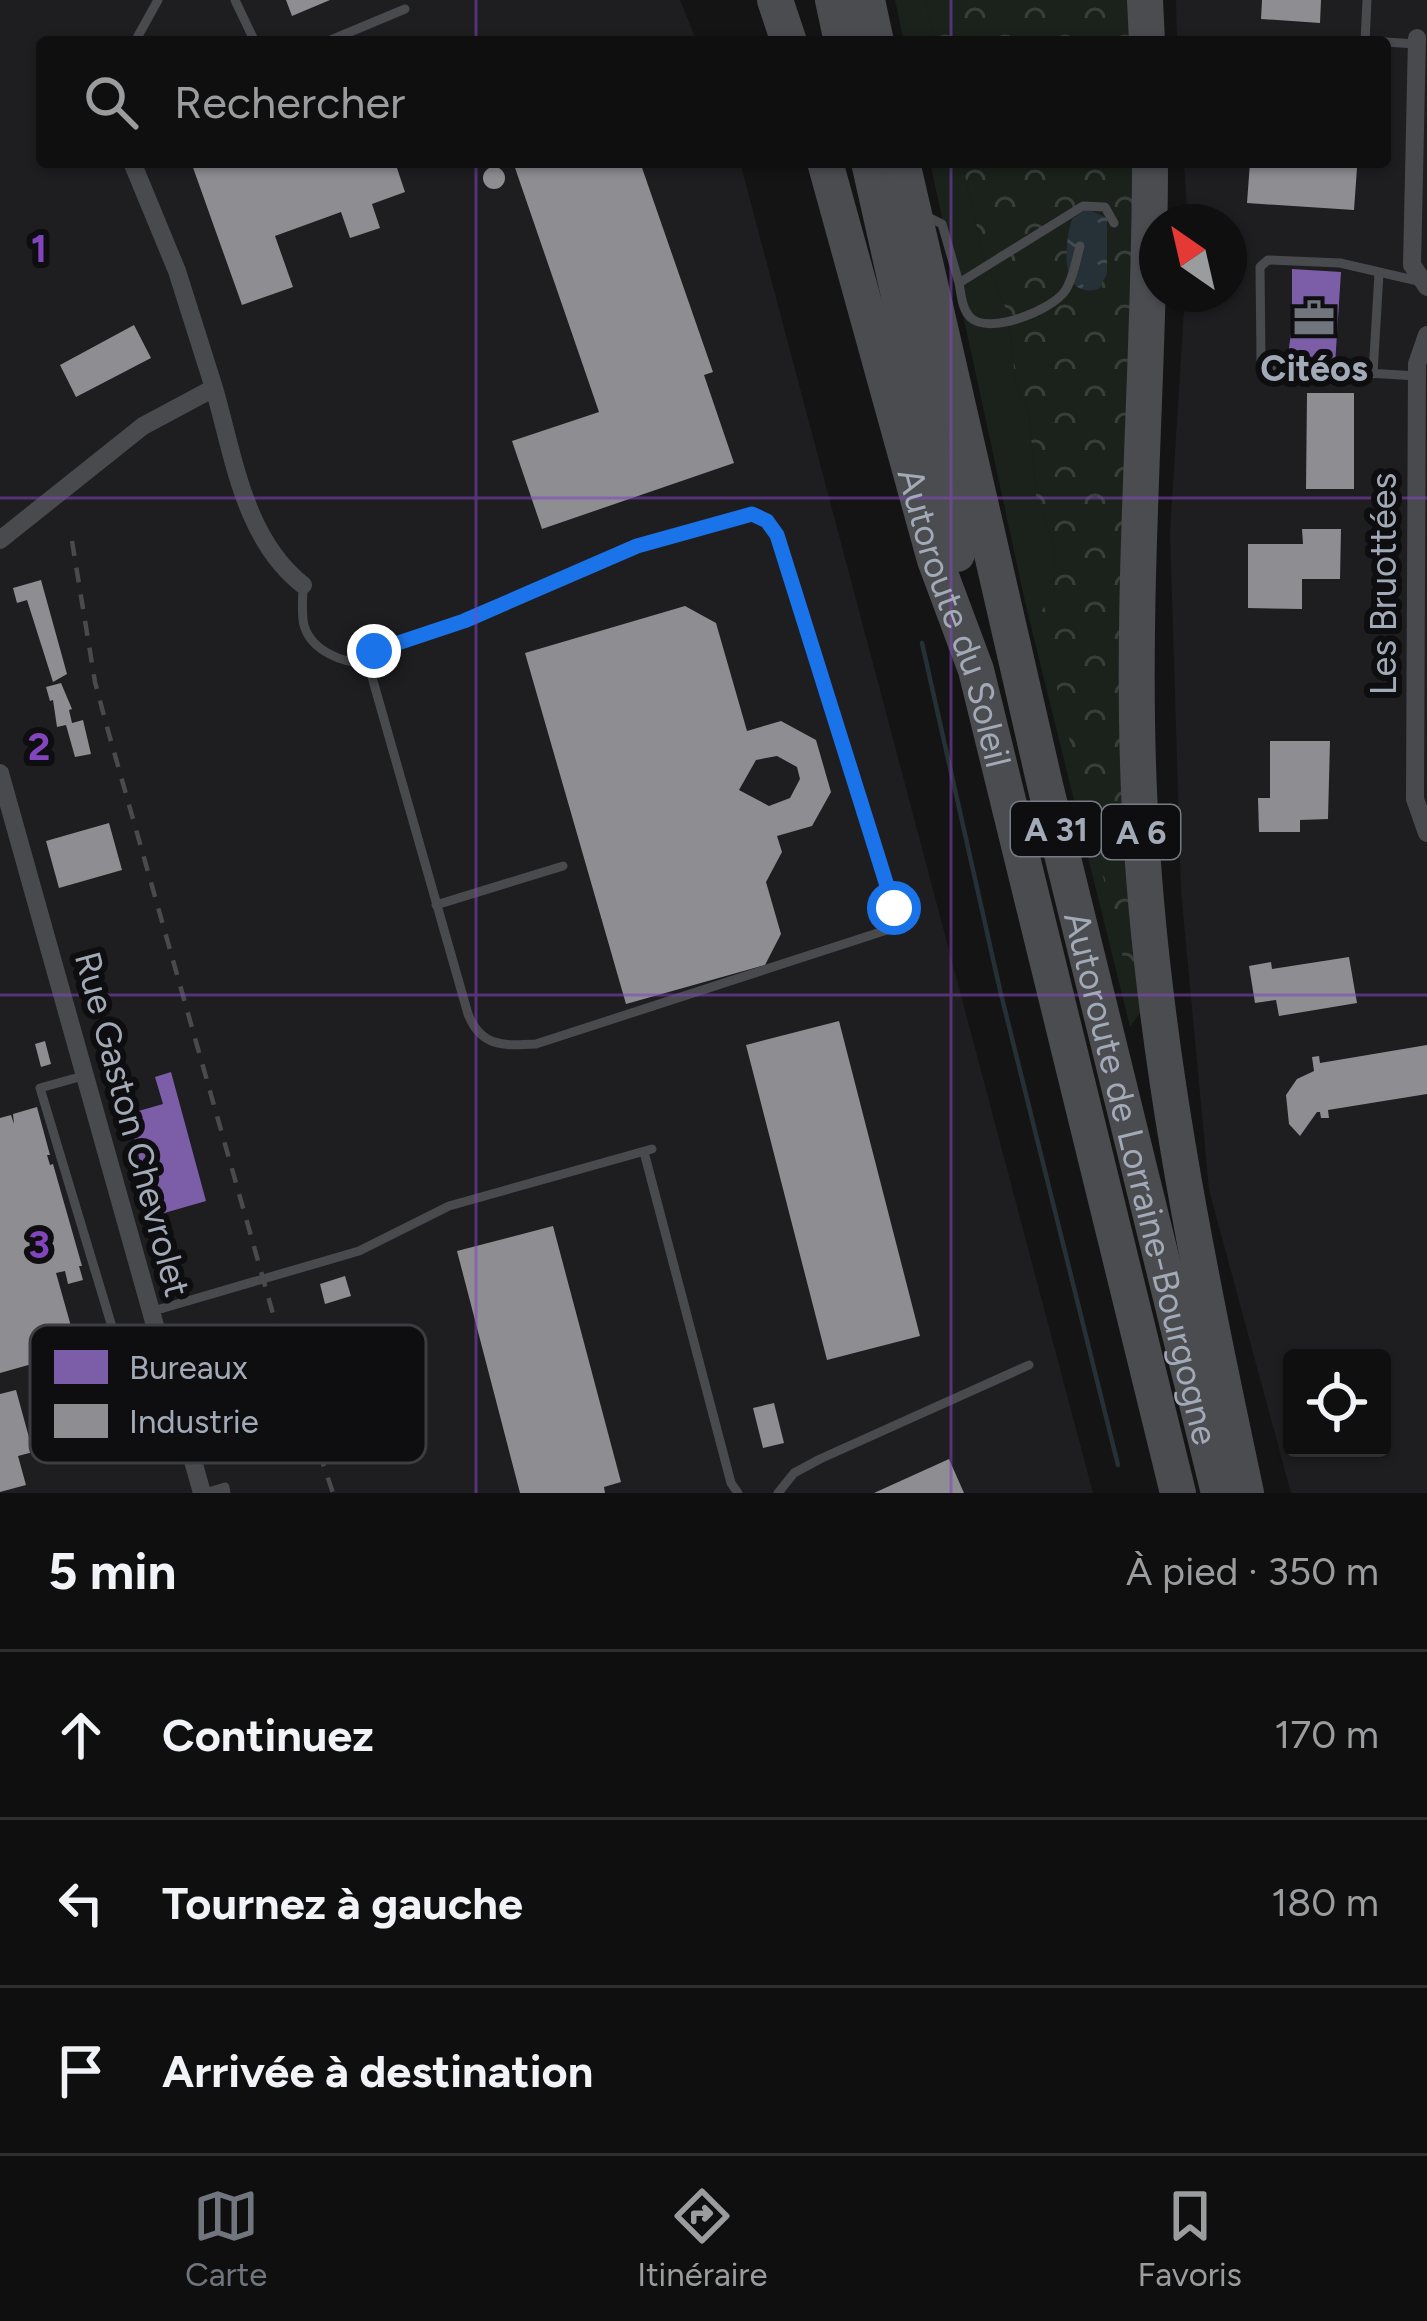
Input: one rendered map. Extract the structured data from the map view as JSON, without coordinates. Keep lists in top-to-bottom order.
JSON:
{
  "streets": {
    "highway": [
      "Autoroute du Soleil",
      "A 31",
      "A 6",
      "Autoroute de Lorraine-Bourgogne"
    ],
    "street": ["Les Bruottées", "Rue Gaston Chevrolet"]
  },
  "places": {
    "office": ["Citéos"]
  },
  "legend": ["Bureaux", "Industrie"],
  "north": "top left",
  "page": {
    "search": "Rechercher",
    "heading": ["5 min", "À pied · 350 m"],
    "list": [
      ["Continuez", "170 m"],
      ["Tournez à gauche", "180 m"],
      "Arrivée à destination"
    ],
    "nav": ["Carte", "Itinéraire", "Favoris"]
  },
  "grid": {
    "rows": ["1", "2", "3"]
  }
}
